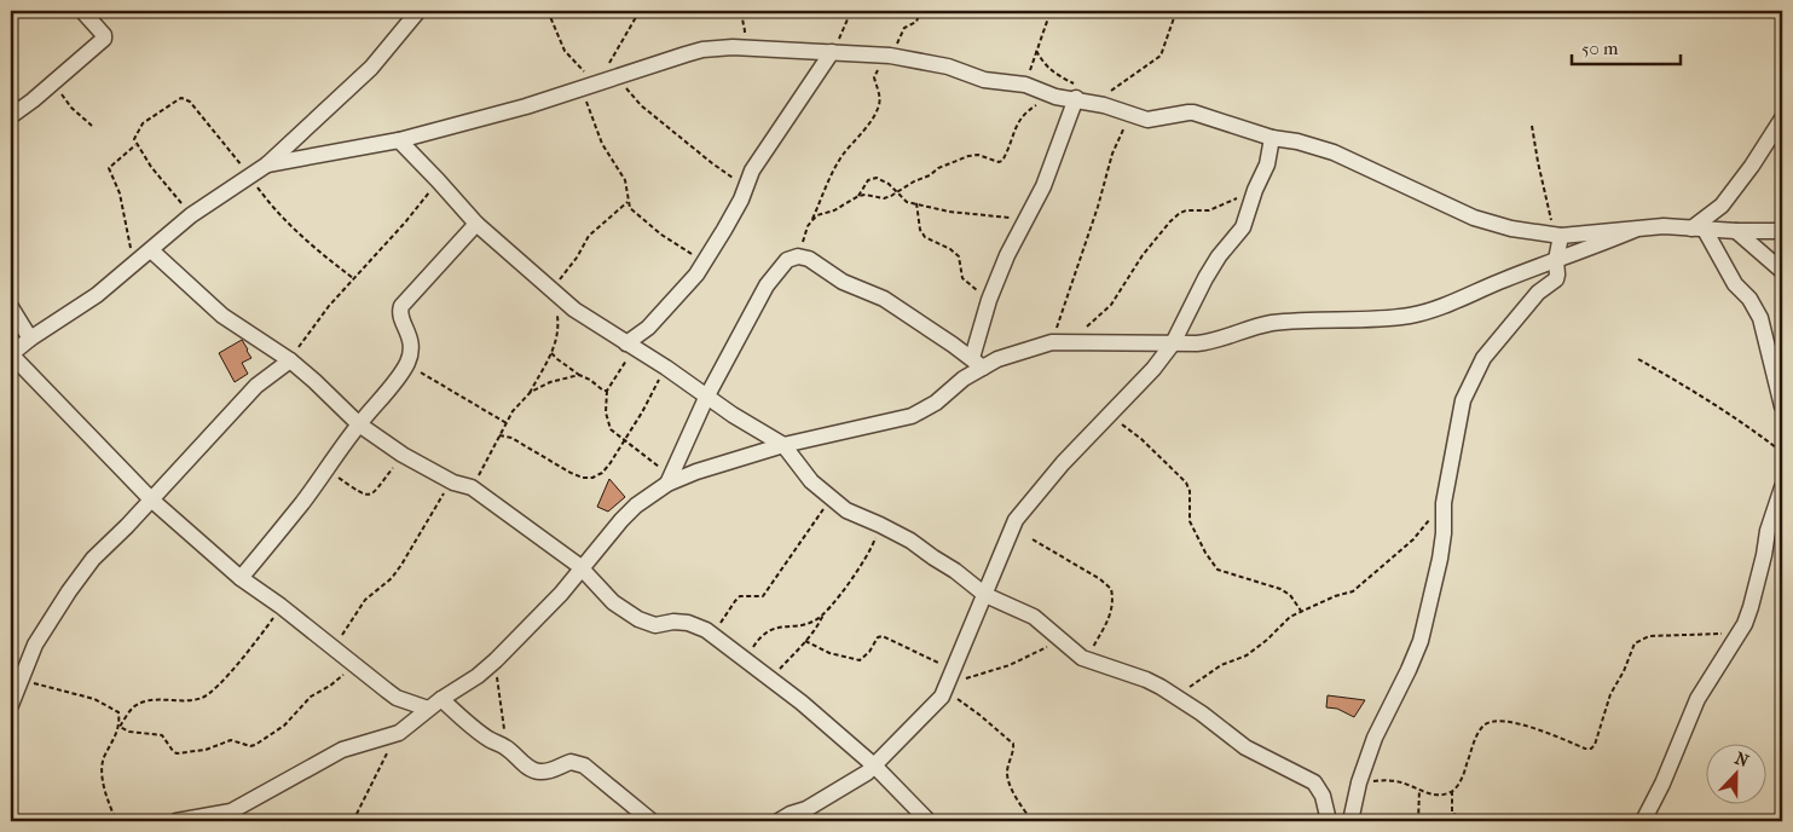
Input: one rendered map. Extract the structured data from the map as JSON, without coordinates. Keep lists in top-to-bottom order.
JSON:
{
  "scale_bar": "50 m",
  "north": "top"
}
